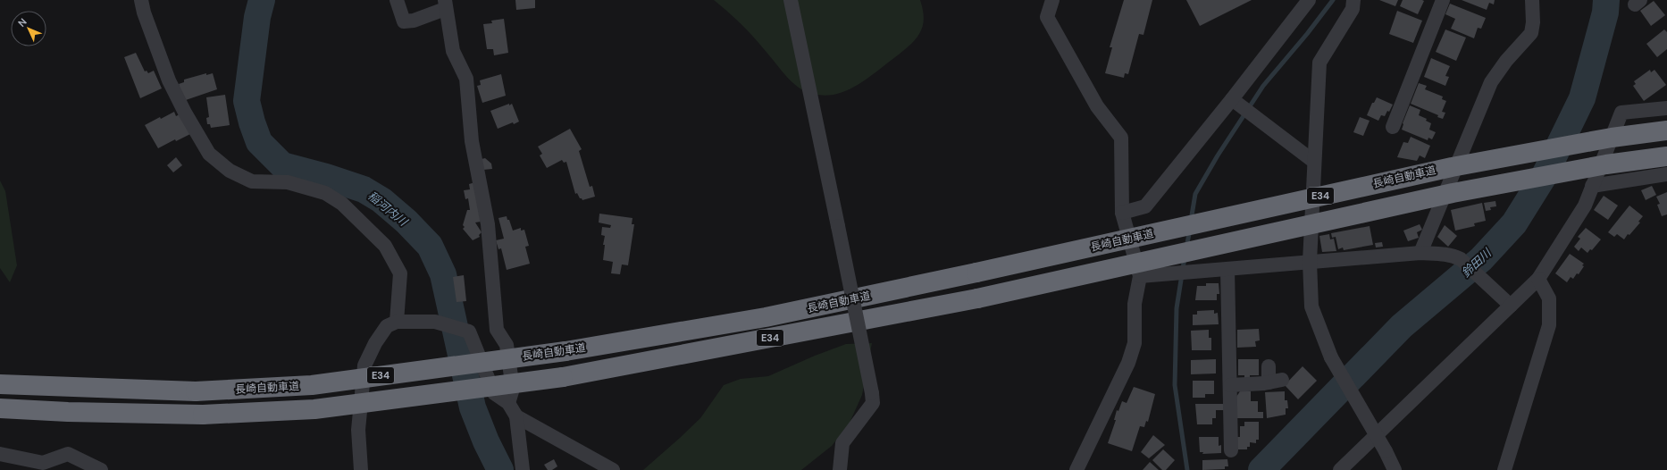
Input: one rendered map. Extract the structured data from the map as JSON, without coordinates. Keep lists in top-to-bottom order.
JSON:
{
  "streets": {
    "highway": ["長崎自動車道", "E34"]
  },
  "water": ["稲河内川", "鈴田川"],
  "north": "top left"
}
